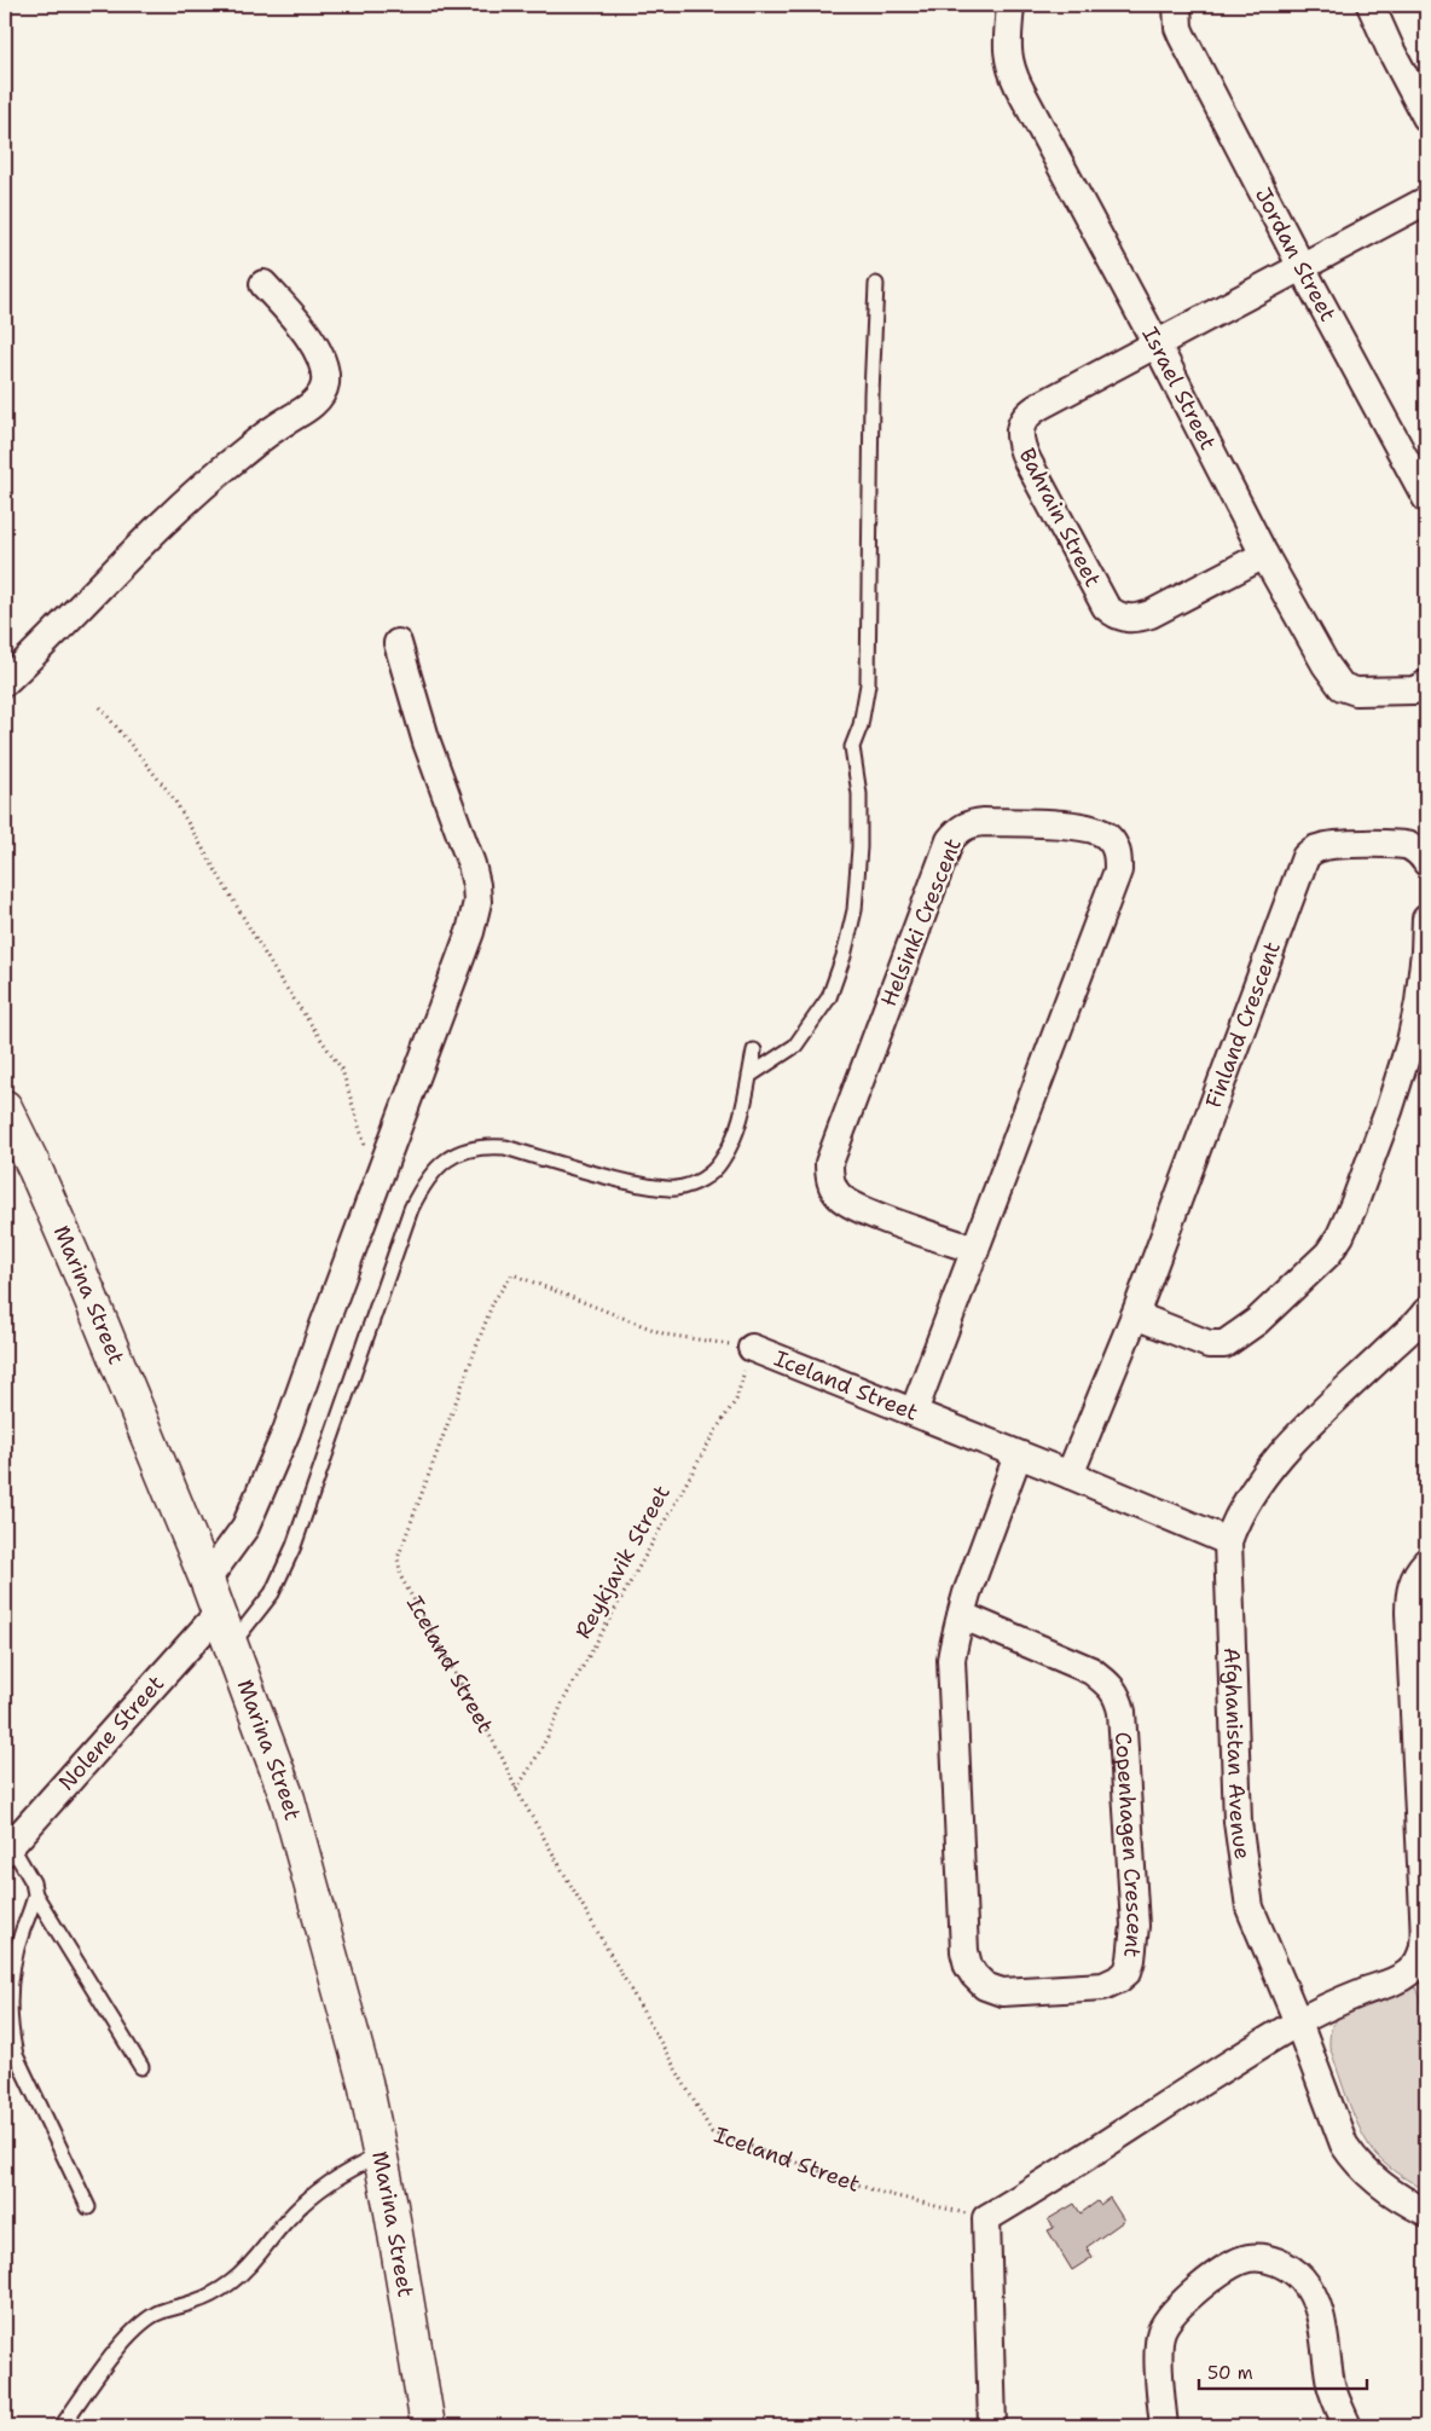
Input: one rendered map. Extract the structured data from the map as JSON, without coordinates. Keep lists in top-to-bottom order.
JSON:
{
  "streets": {
    "main road": ["Marina Street"],
    "street": [
      "Jordan Street",
      "Israel Street",
      "Bahrain Street",
      "Helsinki Crescent",
      "Finland Crescent",
      "Iceland Street",
      "Nolene Street",
      "Afghanistan Avenue",
      "Copenhagen Crescent"
    ],
    "path": ["Reykjavik Street"]
  },
  "crossings": [
    ["Jordan Street", "Bahrain Street"],
    ["Israel Street", "Bahrain Street"],
    ["Helsinki Crescent", "Iceland Street"],
    ["Finland Crescent", "Iceland Street"],
    ["Marina Street", "Nolene Street"],
    ["Iceland Street", "Reykjavik Street"],
    ["Iceland Street", "Afghanistan Avenue"],
    ["Iceland Street", "Copenhagen Crescent"]
  ],
  "scale_bar": "50 m"
}
